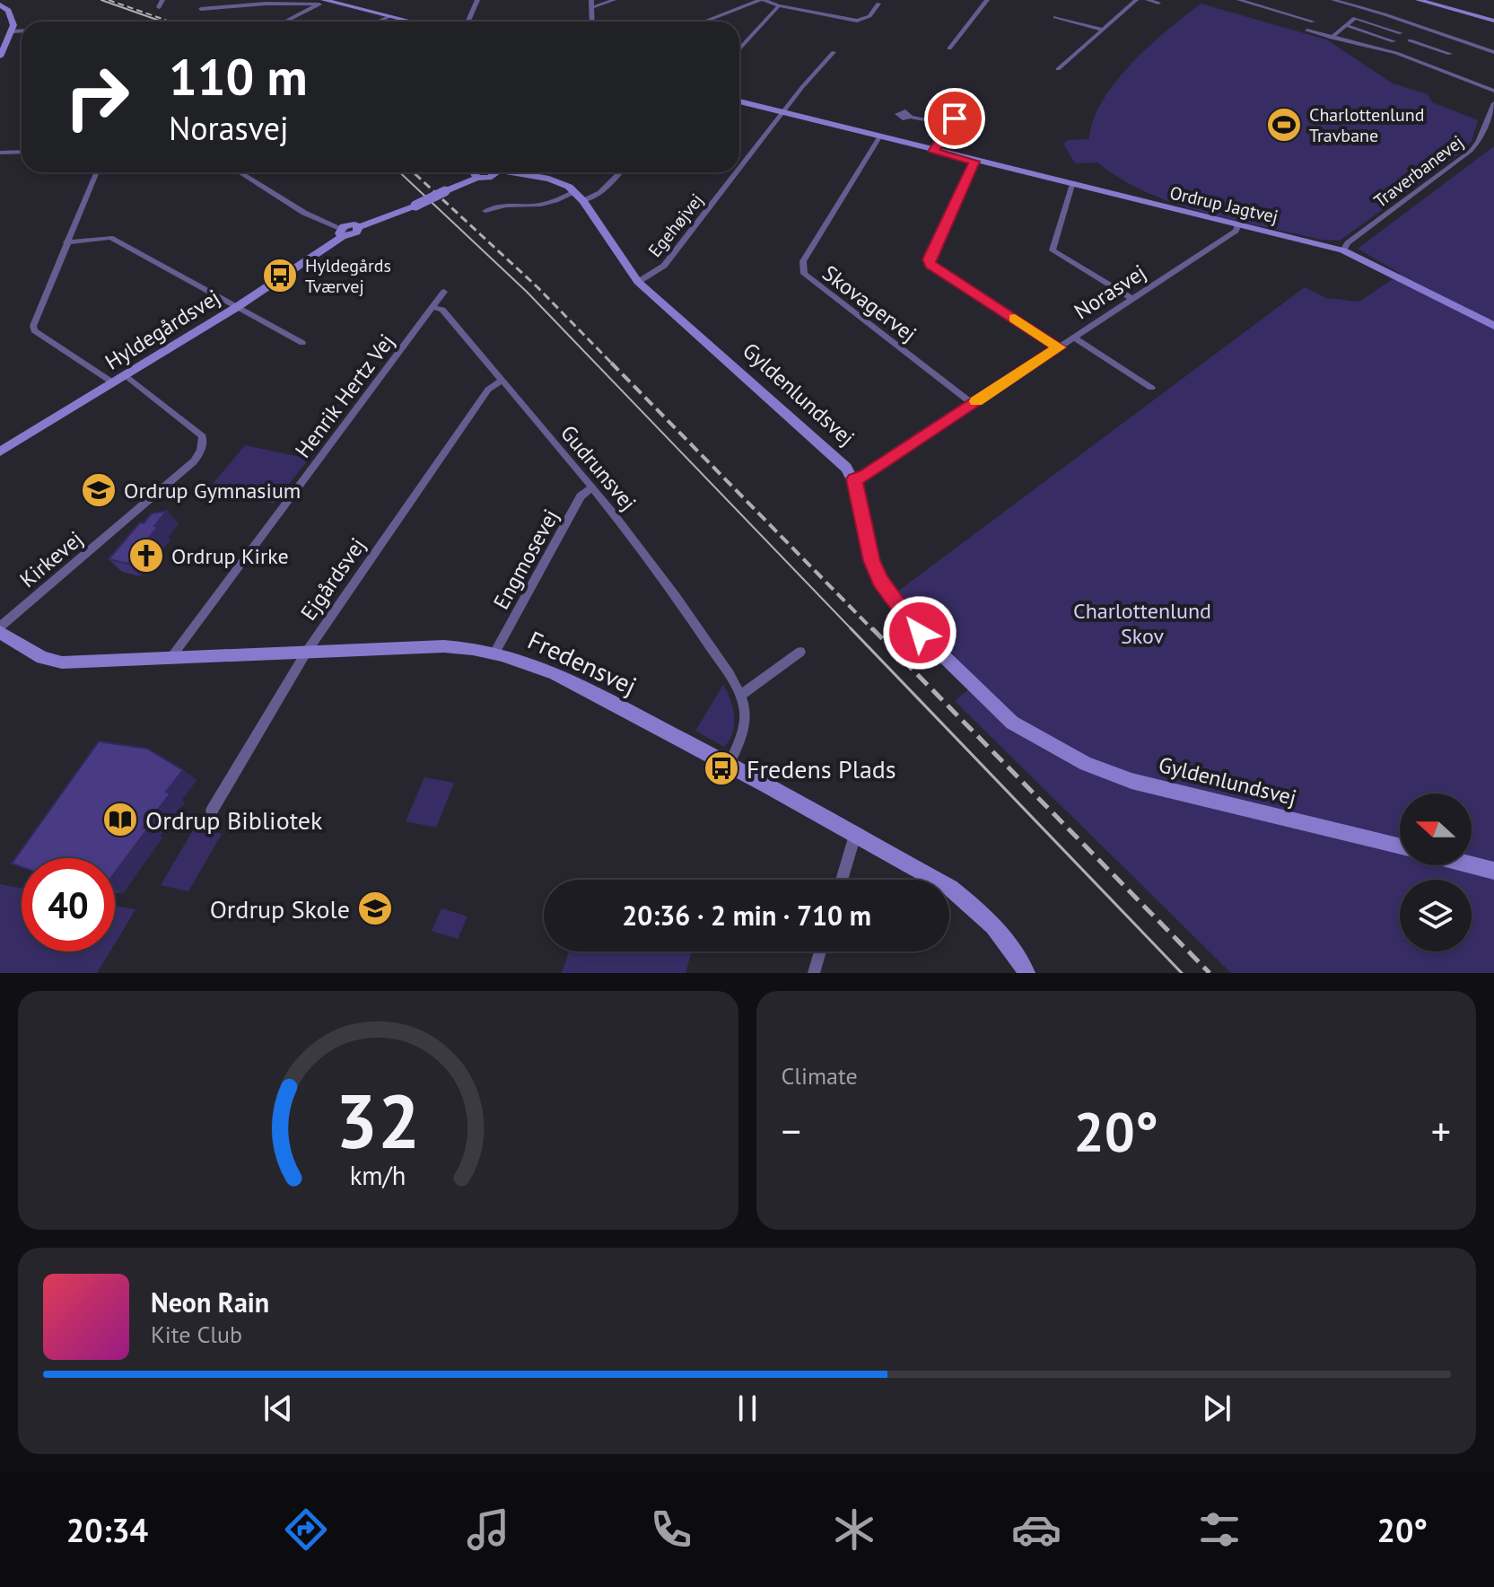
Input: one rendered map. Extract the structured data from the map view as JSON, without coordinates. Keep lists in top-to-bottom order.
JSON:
{
  "streets": {
    "street": [
      "Traverbanevej",
      "Ordrup Jagtvej",
      "Egehøjvej",
      "Norasvej",
      "Skovagervej",
      "Hyldegårdsvej",
      "Gyldenlundsvej",
      "Henrik Hertz Vej",
      "Gudrunsvej",
      "Kirkevej",
      "Engmosevej",
      "Ejgårdsvej",
      "Fredensvej"
    ]
  },
  "crossings": [
    ["Traverbanevej", "Ordrup Jagtvej"],
    ["Ordrup Jagtvej", "Egehøjvej"],
    ["Ordrup Jagtvej", "Norasvej"],
    ["Ordrup Jagtvej", "Skovagervej"],
    ["Egehøjvej", "Gyldenlundsvej"],
    ["Norasvej", "Skovagervej"],
    ["Norasvej", "Gyldenlundsvej"],
    ["Hyldegårdsvej", "Kirkevej"],
    ["Henrik Hertz Vej", "Gudrunsvej"],
    ["Henrik Hertz Vej", "Fredensvej"],
    ["Gudrunsvej", "Engmosevej"],
    ["Gudrunsvej", "Ejgårdsvej"],
    ["Kirkevej", "Fredensvej"],
    ["Engmosevej", "Fredensvej"],
    ["Ejgårdsvej", "Fredensvej"]
  ],
  "parks": ["Charlottenlund Skov"],
  "places": {
    "sports": ["Charlottenlund Travbane"],
    "bus stop": ["Hyldegårds Tværvej", "Fredens Plads"],
    "school or university": ["Ordrup Gymnasium", "Ordrup Skole"],
    "church": ["Ordrup Kirke"],
    "library": ["Ordrup Bibliotek"]
  },
  "north": "left",
  "page": {
    "turn": ["110 m", "Norasvej"],
    "limit": "40",
    "trip": "20:36 · 2 min · 710 m",
    "tile": "Climate",
    "heat": ["−", "20°", "+"],
    "song": ["Neon Rain", "Kite Club"],
    "tabs": ["20:34", "20°"],
    "gauge": ["32", "km/h"]
  }
}
